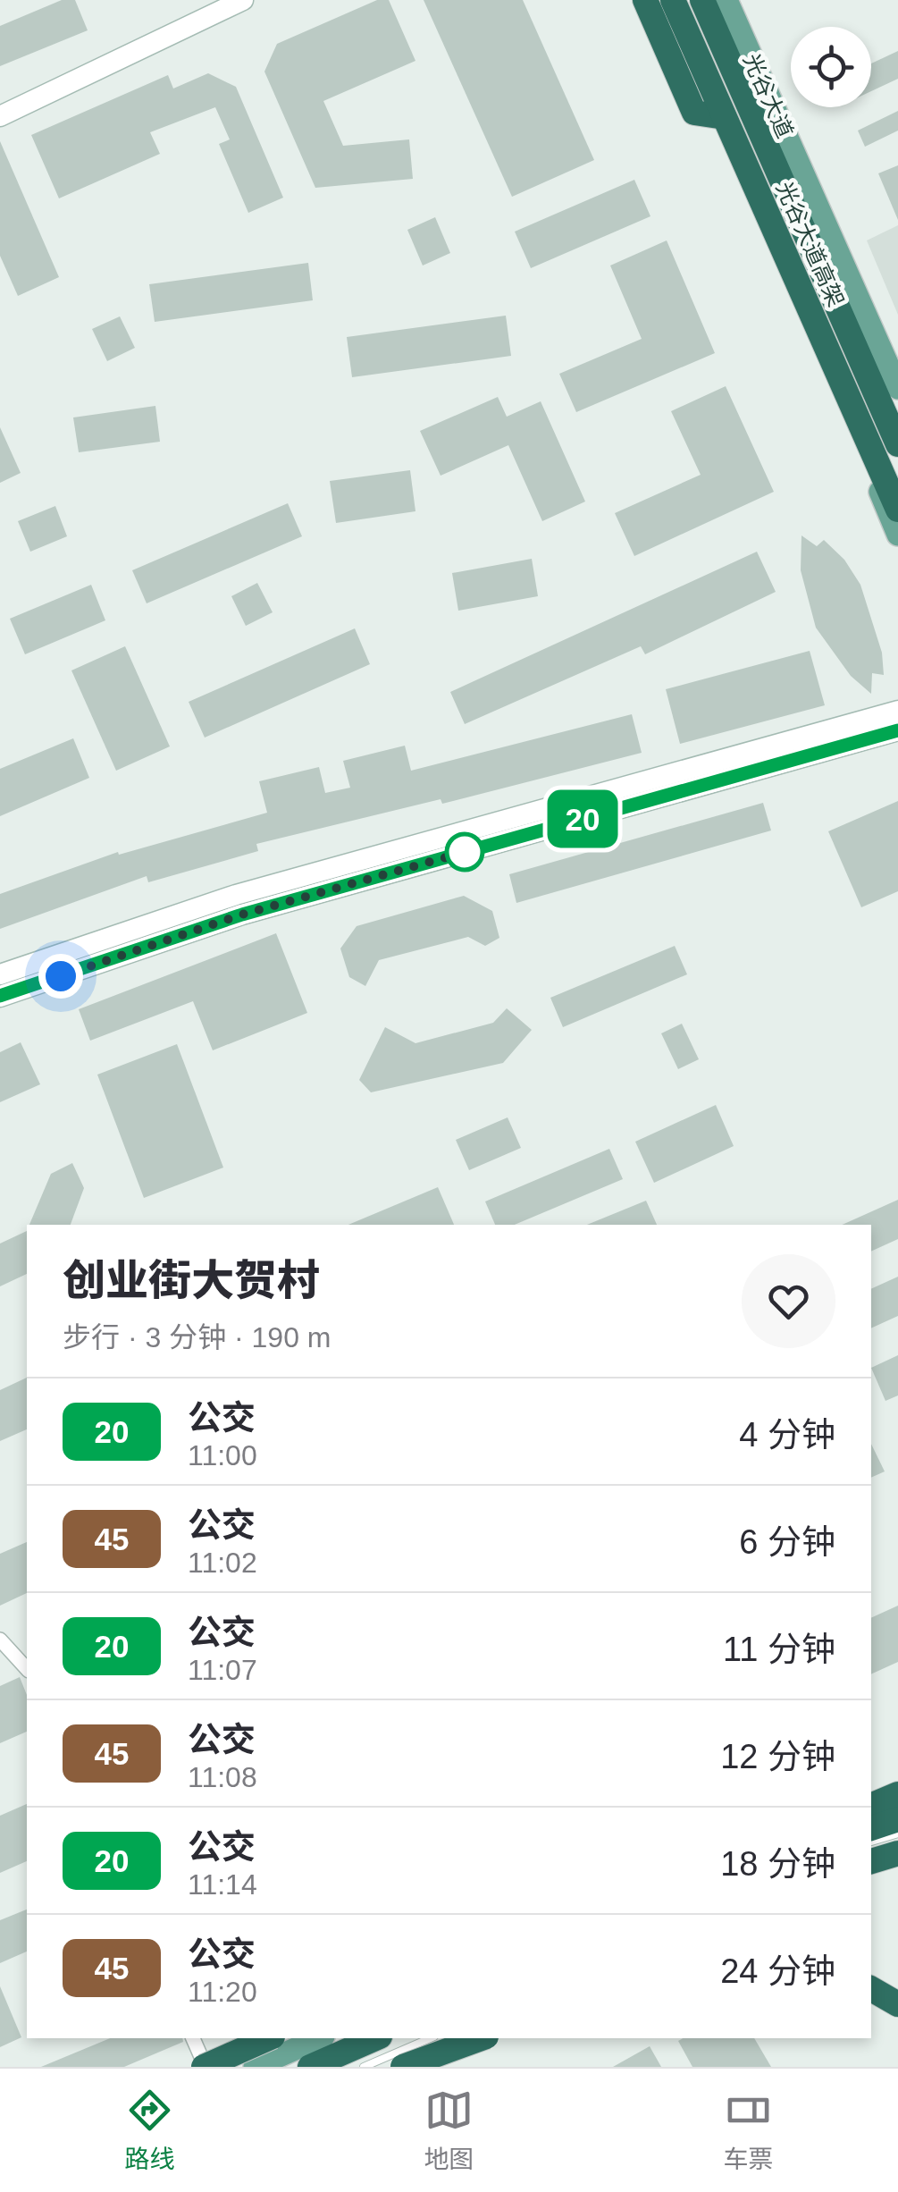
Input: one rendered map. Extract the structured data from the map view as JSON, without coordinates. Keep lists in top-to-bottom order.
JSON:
{
  "streets": {
    "highway": ["光谷大道高架"],
    "main road": ["光谷大道"]
  },
  "lines": ["bus line 20"],
  "page": {
    "on_map": "20",
    "heading": ["创业街大贺村", "步行 · 3 分钟 · 190 m"],
    "list": [
      {
        "mark": "20",
        "name": "公交",
        "note": "11:00",
        "value": "4 分钟"
      },
      {
        "mark": "45",
        "name": "公交",
        "note": "11:02",
        "value": "6 分钟"
      },
      {
        "mark": "20",
        "name": "公交",
        "note": "11:07",
        "value": "11 分钟"
      },
      {
        "mark": "45",
        "name": "公交",
        "note": "11:08",
        "value": "12 分钟"
      },
      {
        "mark": "20",
        "name": "公交",
        "note": "11:14",
        "value": "18 分钟"
      },
      {
        "mark": "45",
        "name": "公交",
        "note": "11:20",
        "value": "24 分钟"
      }
    ],
    "tabs": ["路线", "地图", "车票"]
  }
}
